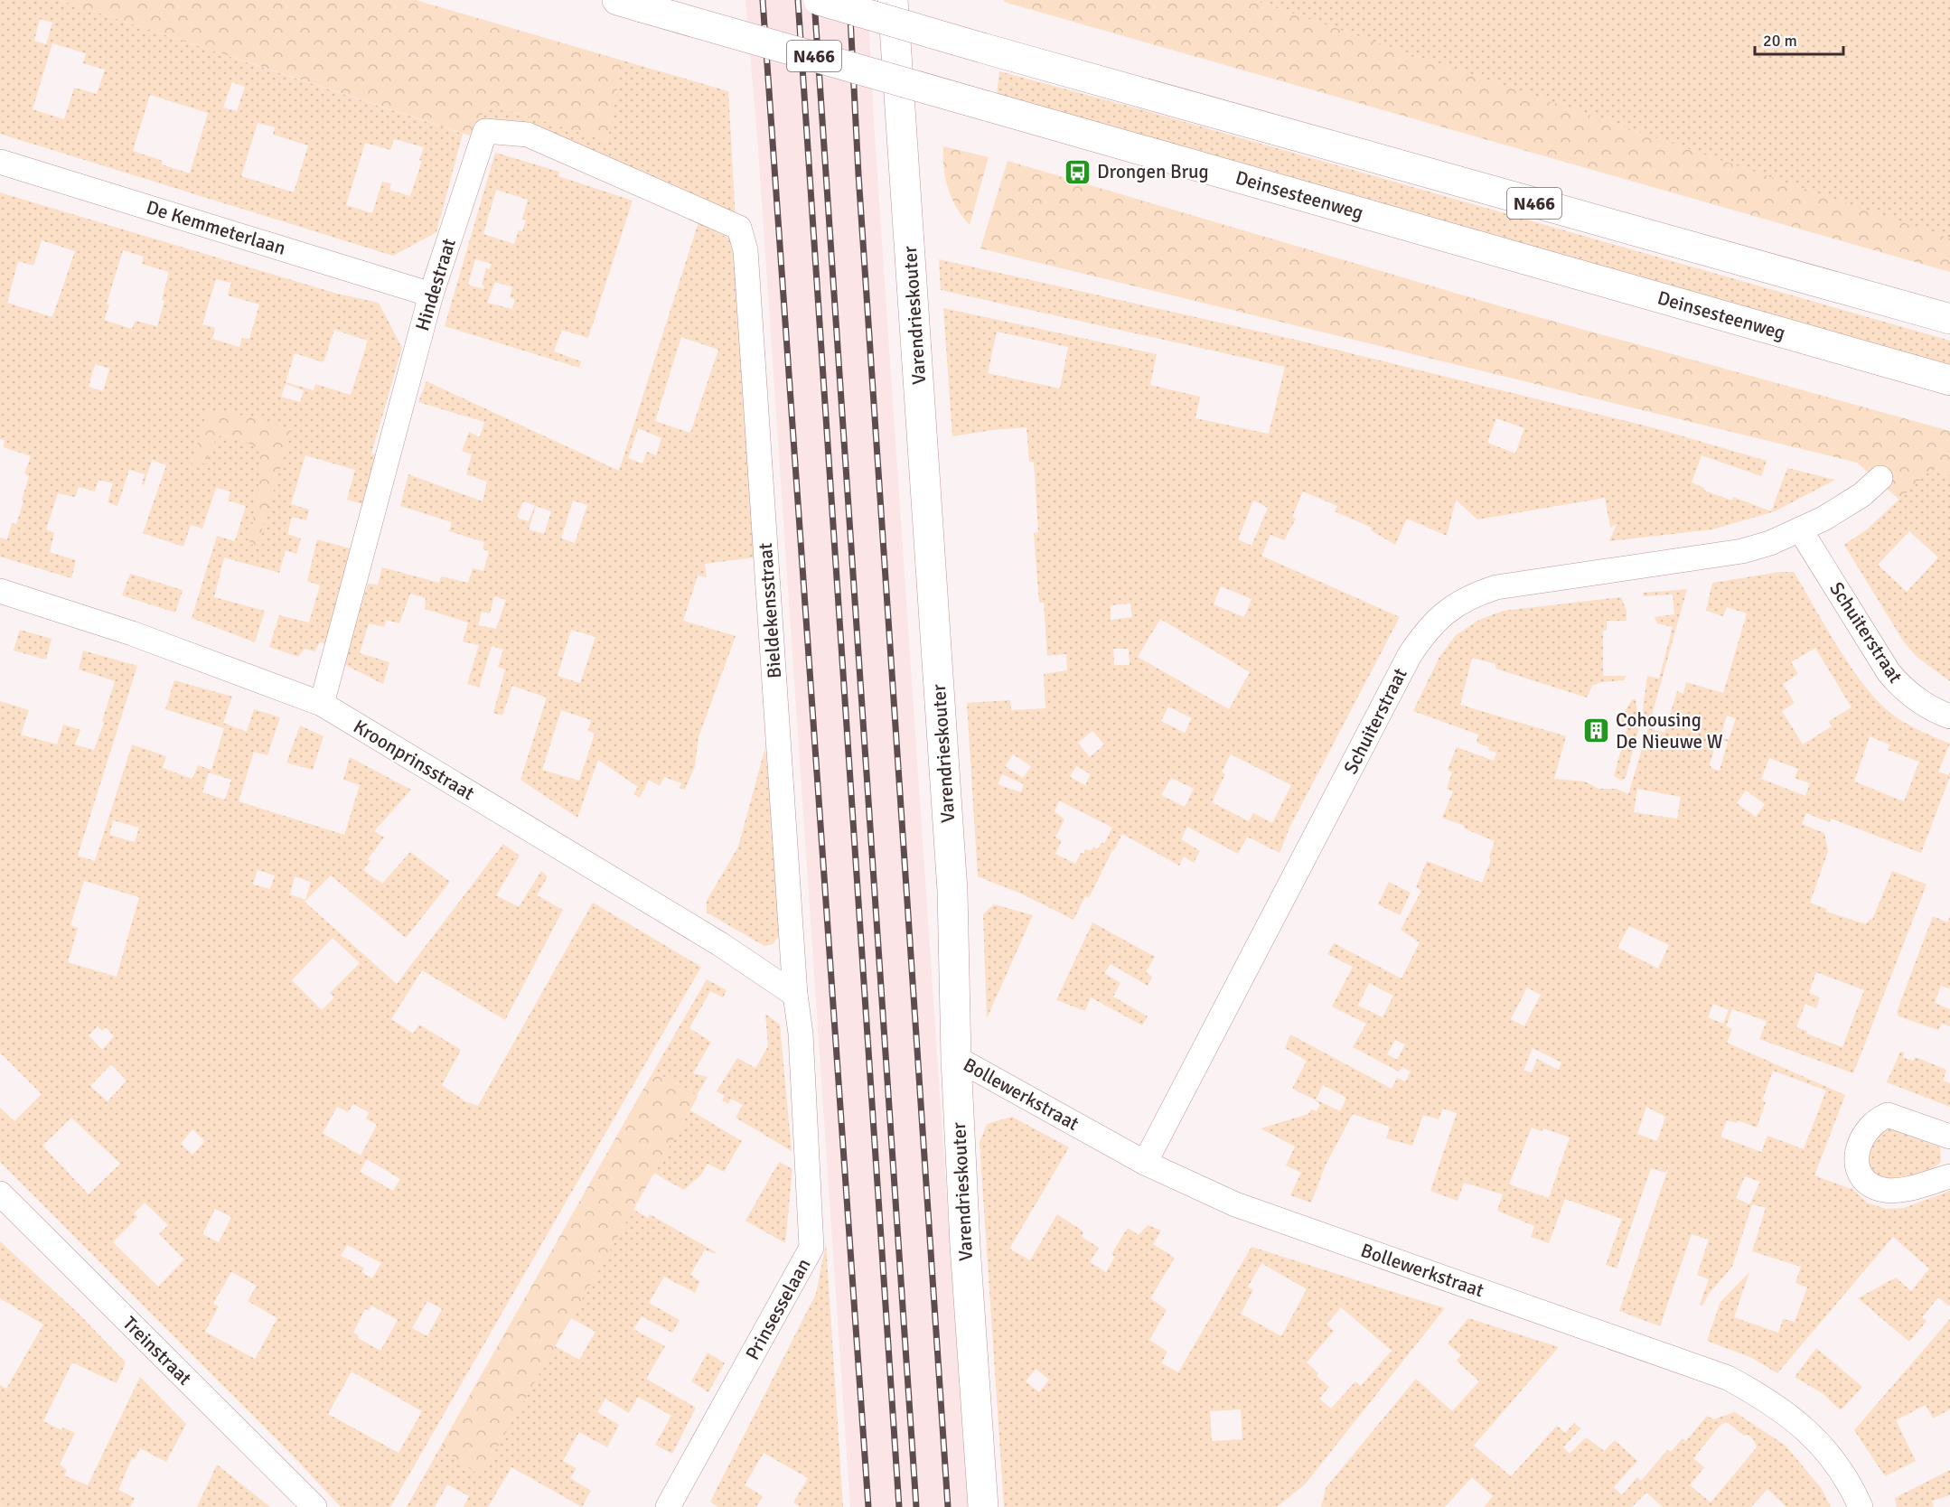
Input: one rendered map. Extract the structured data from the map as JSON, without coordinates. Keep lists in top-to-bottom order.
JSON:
{
  "streets": {
    "main road": ["N466", "Deinsesteenweg", "Varendrieskouter"],
    "street": [
      "De Kemmeterlaan",
      "Hindestraat",
      "Bieldekensstraat",
      "Schuiterstraat",
      "Kroonprinsstraat",
      "Bollewerkstraat",
      "Prinsesselaan",
      "Treinstraat"
    ]
  },
  "crossings": [
    ["De Kemmeterlaan", "Hindestraat"],
    ["Hindestraat", "Bieldekensstraat"],
    ["Hindestraat", "Kroonprinsstraat"],
    ["Varendrieskouter", "Bollewerkstraat"],
    ["Bieldekensstraat", "Kroonprinsstraat"],
    ["Bieldekensstraat", "Prinsesselaan"],
    ["Schuiterstraat", "Bollewerkstraat"],
    ["Kroonprinsstraat", "Prinsesselaan"]
  ],
  "places": {
    "bus stop": ["Drongen Brug"],
    "building": ["Cohousing De Nieuwe W"]
  },
  "scale_bar": "20 m"
}
